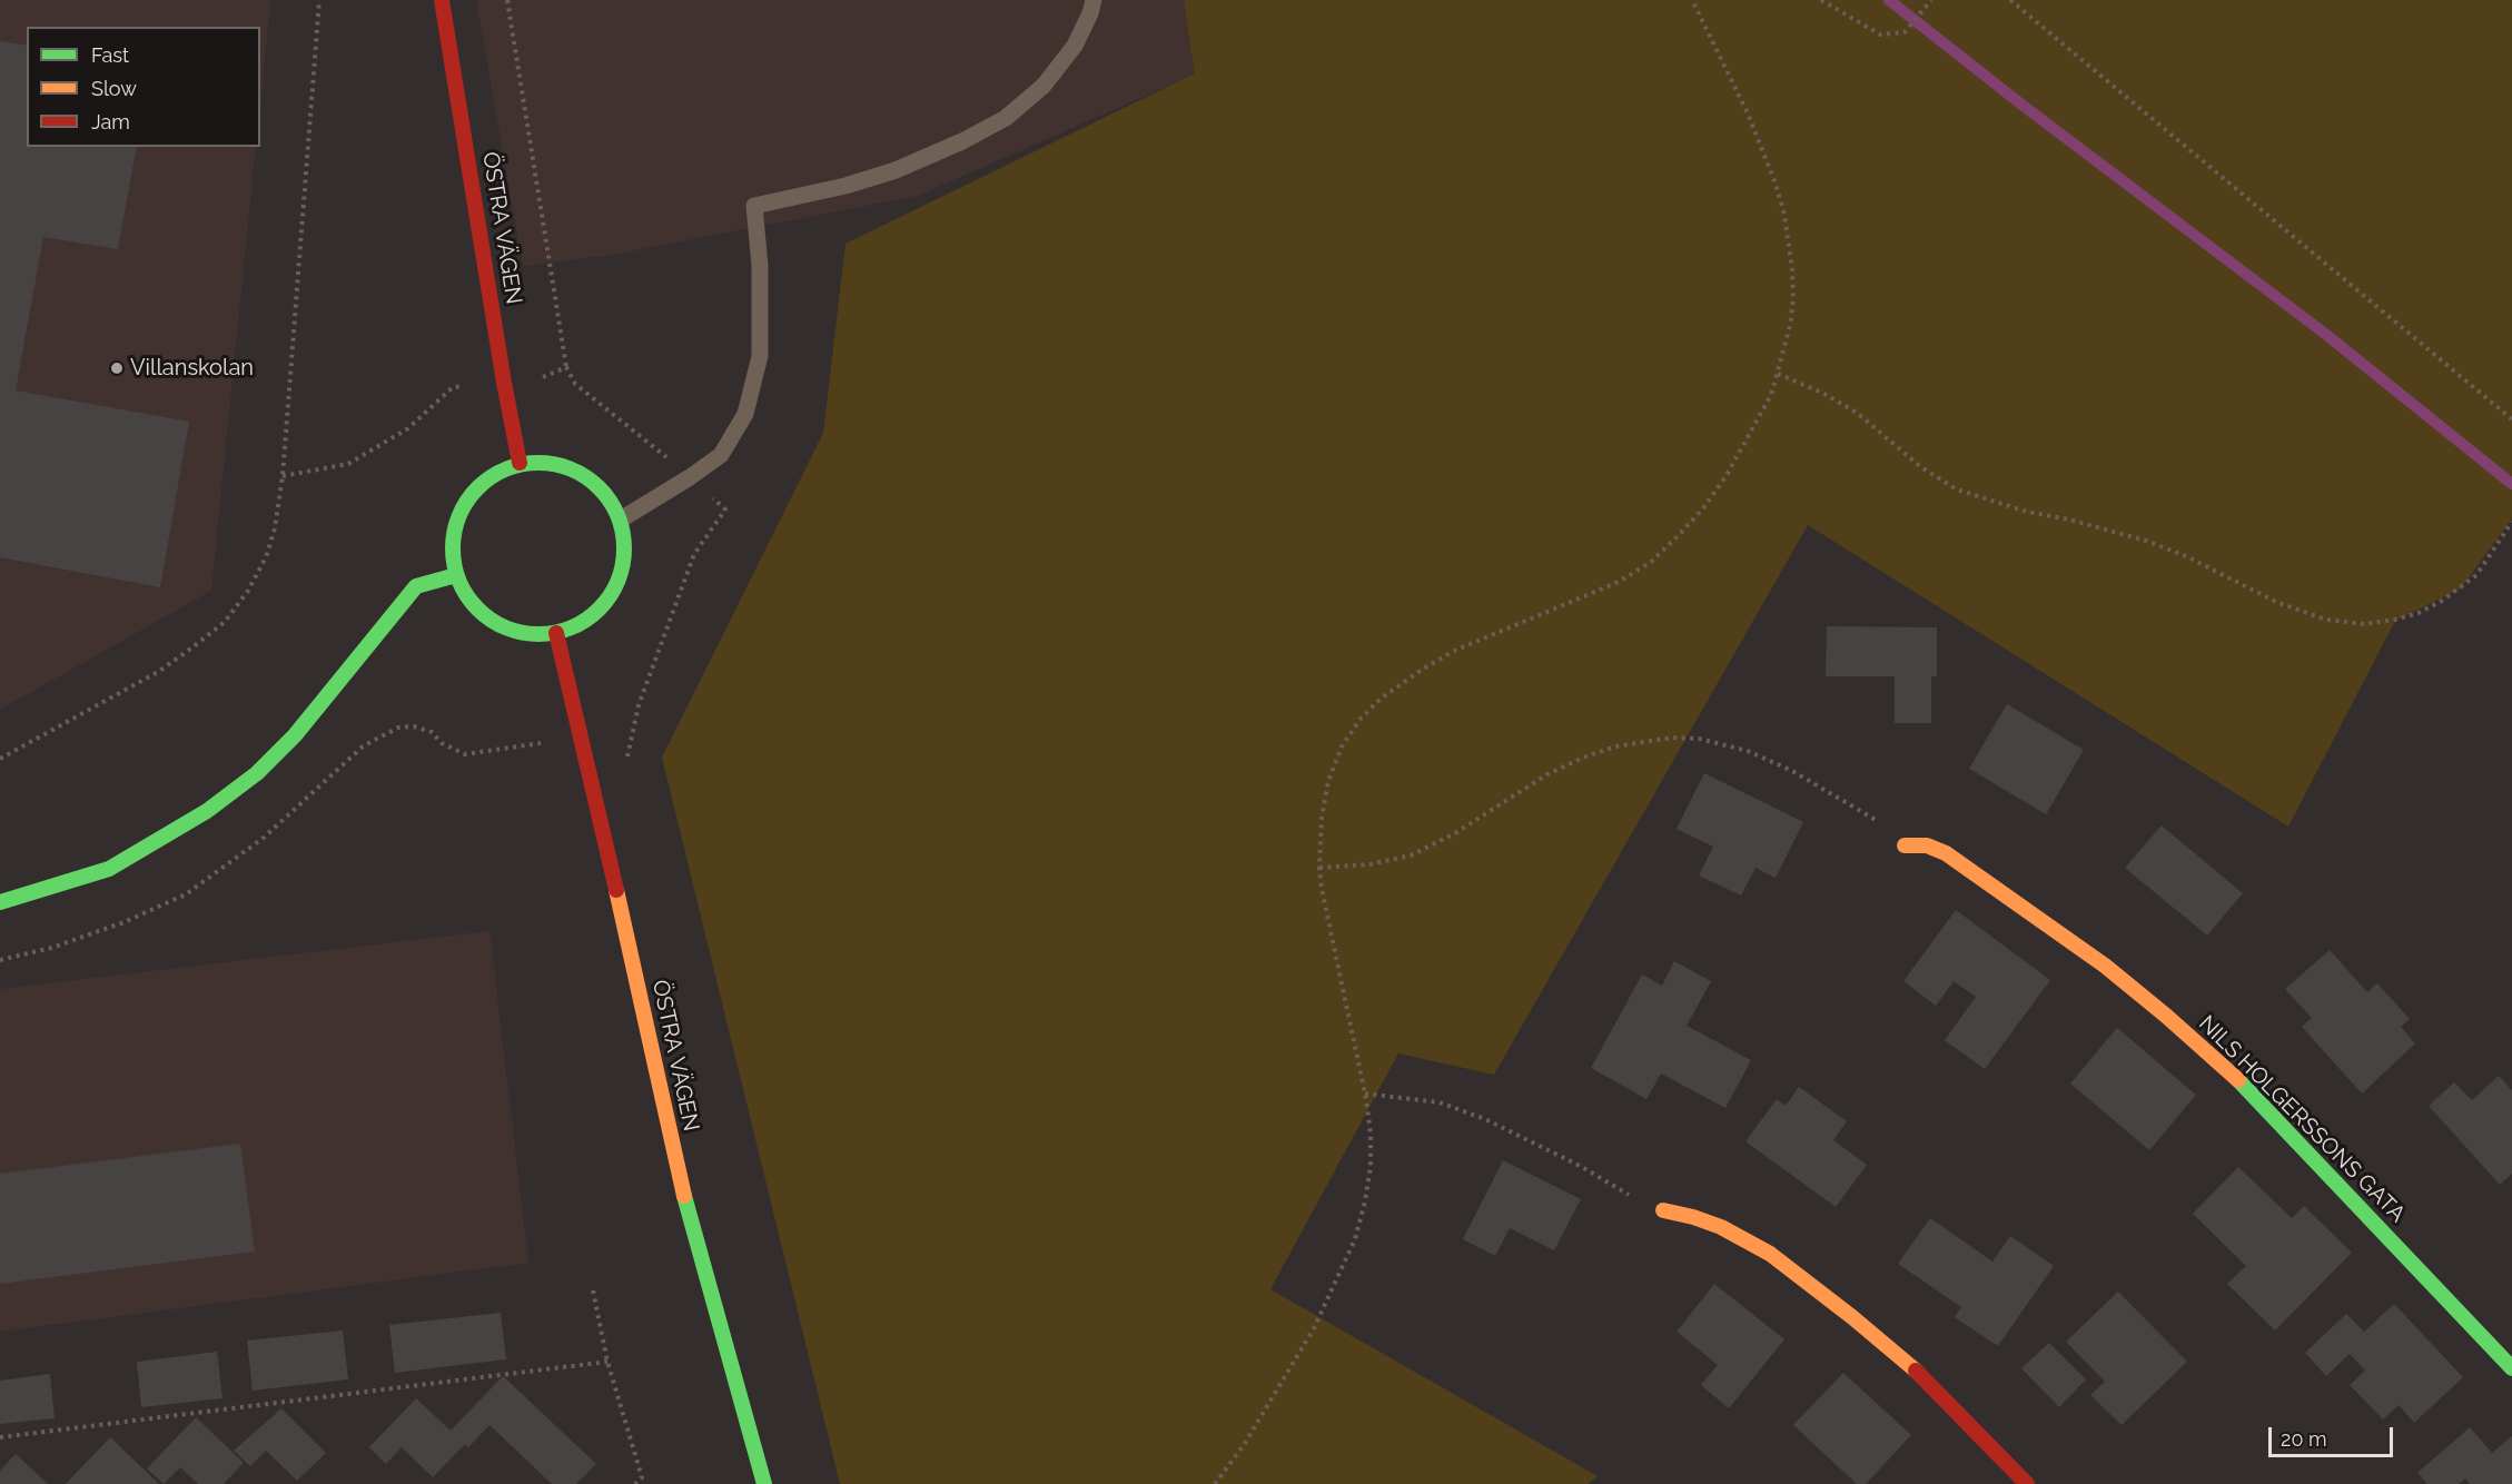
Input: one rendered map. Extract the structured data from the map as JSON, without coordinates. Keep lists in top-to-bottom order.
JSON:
{
  "streets": {
    "main road": ["ÖSTRA VÄGEN", "NILS HOLGERSSONS GATA"]
  },
  "places": ["Villanskolan"],
  "legend": ["Fast", "Slow", "Jam"],
  "scale_bar": "20 m"
}
